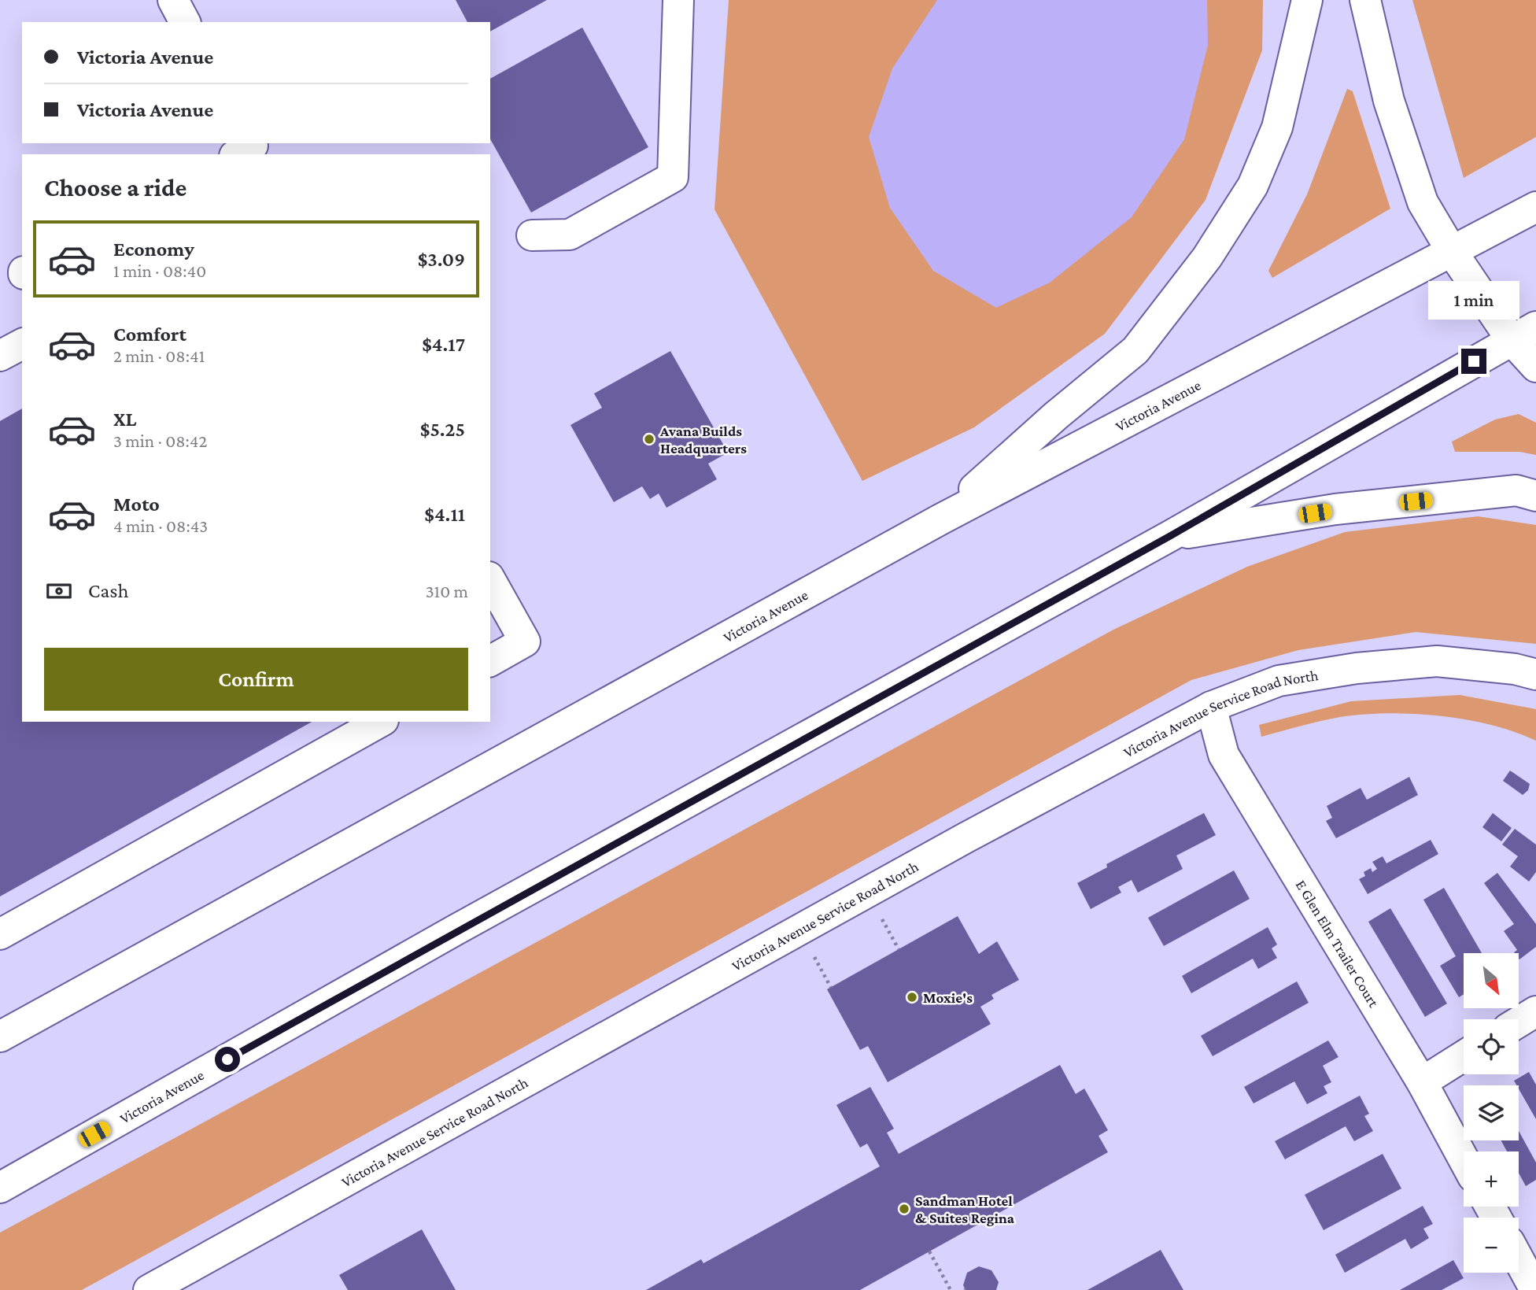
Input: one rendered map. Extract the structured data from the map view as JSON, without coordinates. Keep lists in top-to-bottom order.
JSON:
{
  "streets": {
    "main road": ["Victoria Avenue", "Victoria Avenue Service Road North", "E Glen Elm Trailer Court"]
  },
  "crossings": [
    ["Victoria Avenue Service Road North", "E Glen Elm Trailer Court"]
  ],
  "places": ["Avana Builds Headquarters", "Moxie's", "Sandman Hotel & Suites Regina"],
  "north": "bottom right",
  "page": {
    "banner": ["Victoria Avenue", "Victoria Avenue"],
    "heading": "Choose a ride",
    "list": [
      {
        "name": "Economy",
        "note": "1 min · 08:40",
        "value": "$3.09"
      },
      {
        "name": "Comfort",
        "note": "2 min · 08:41",
        "value": "$4.17"
      },
      {
        "name": "XL",
        "note": "3 min · 08:42",
        "value": "$5.25"
      },
      {
        "name": "Moto",
        "note": "4 min · 08:43",
        "value": "$4.11"
      }
    ],
    "bubble": "1 min",
    "pay": ["Cash", "310 m"],
    "buttons": "Confirm",
    "map_buttons": ["+", "−"]
  }
}
